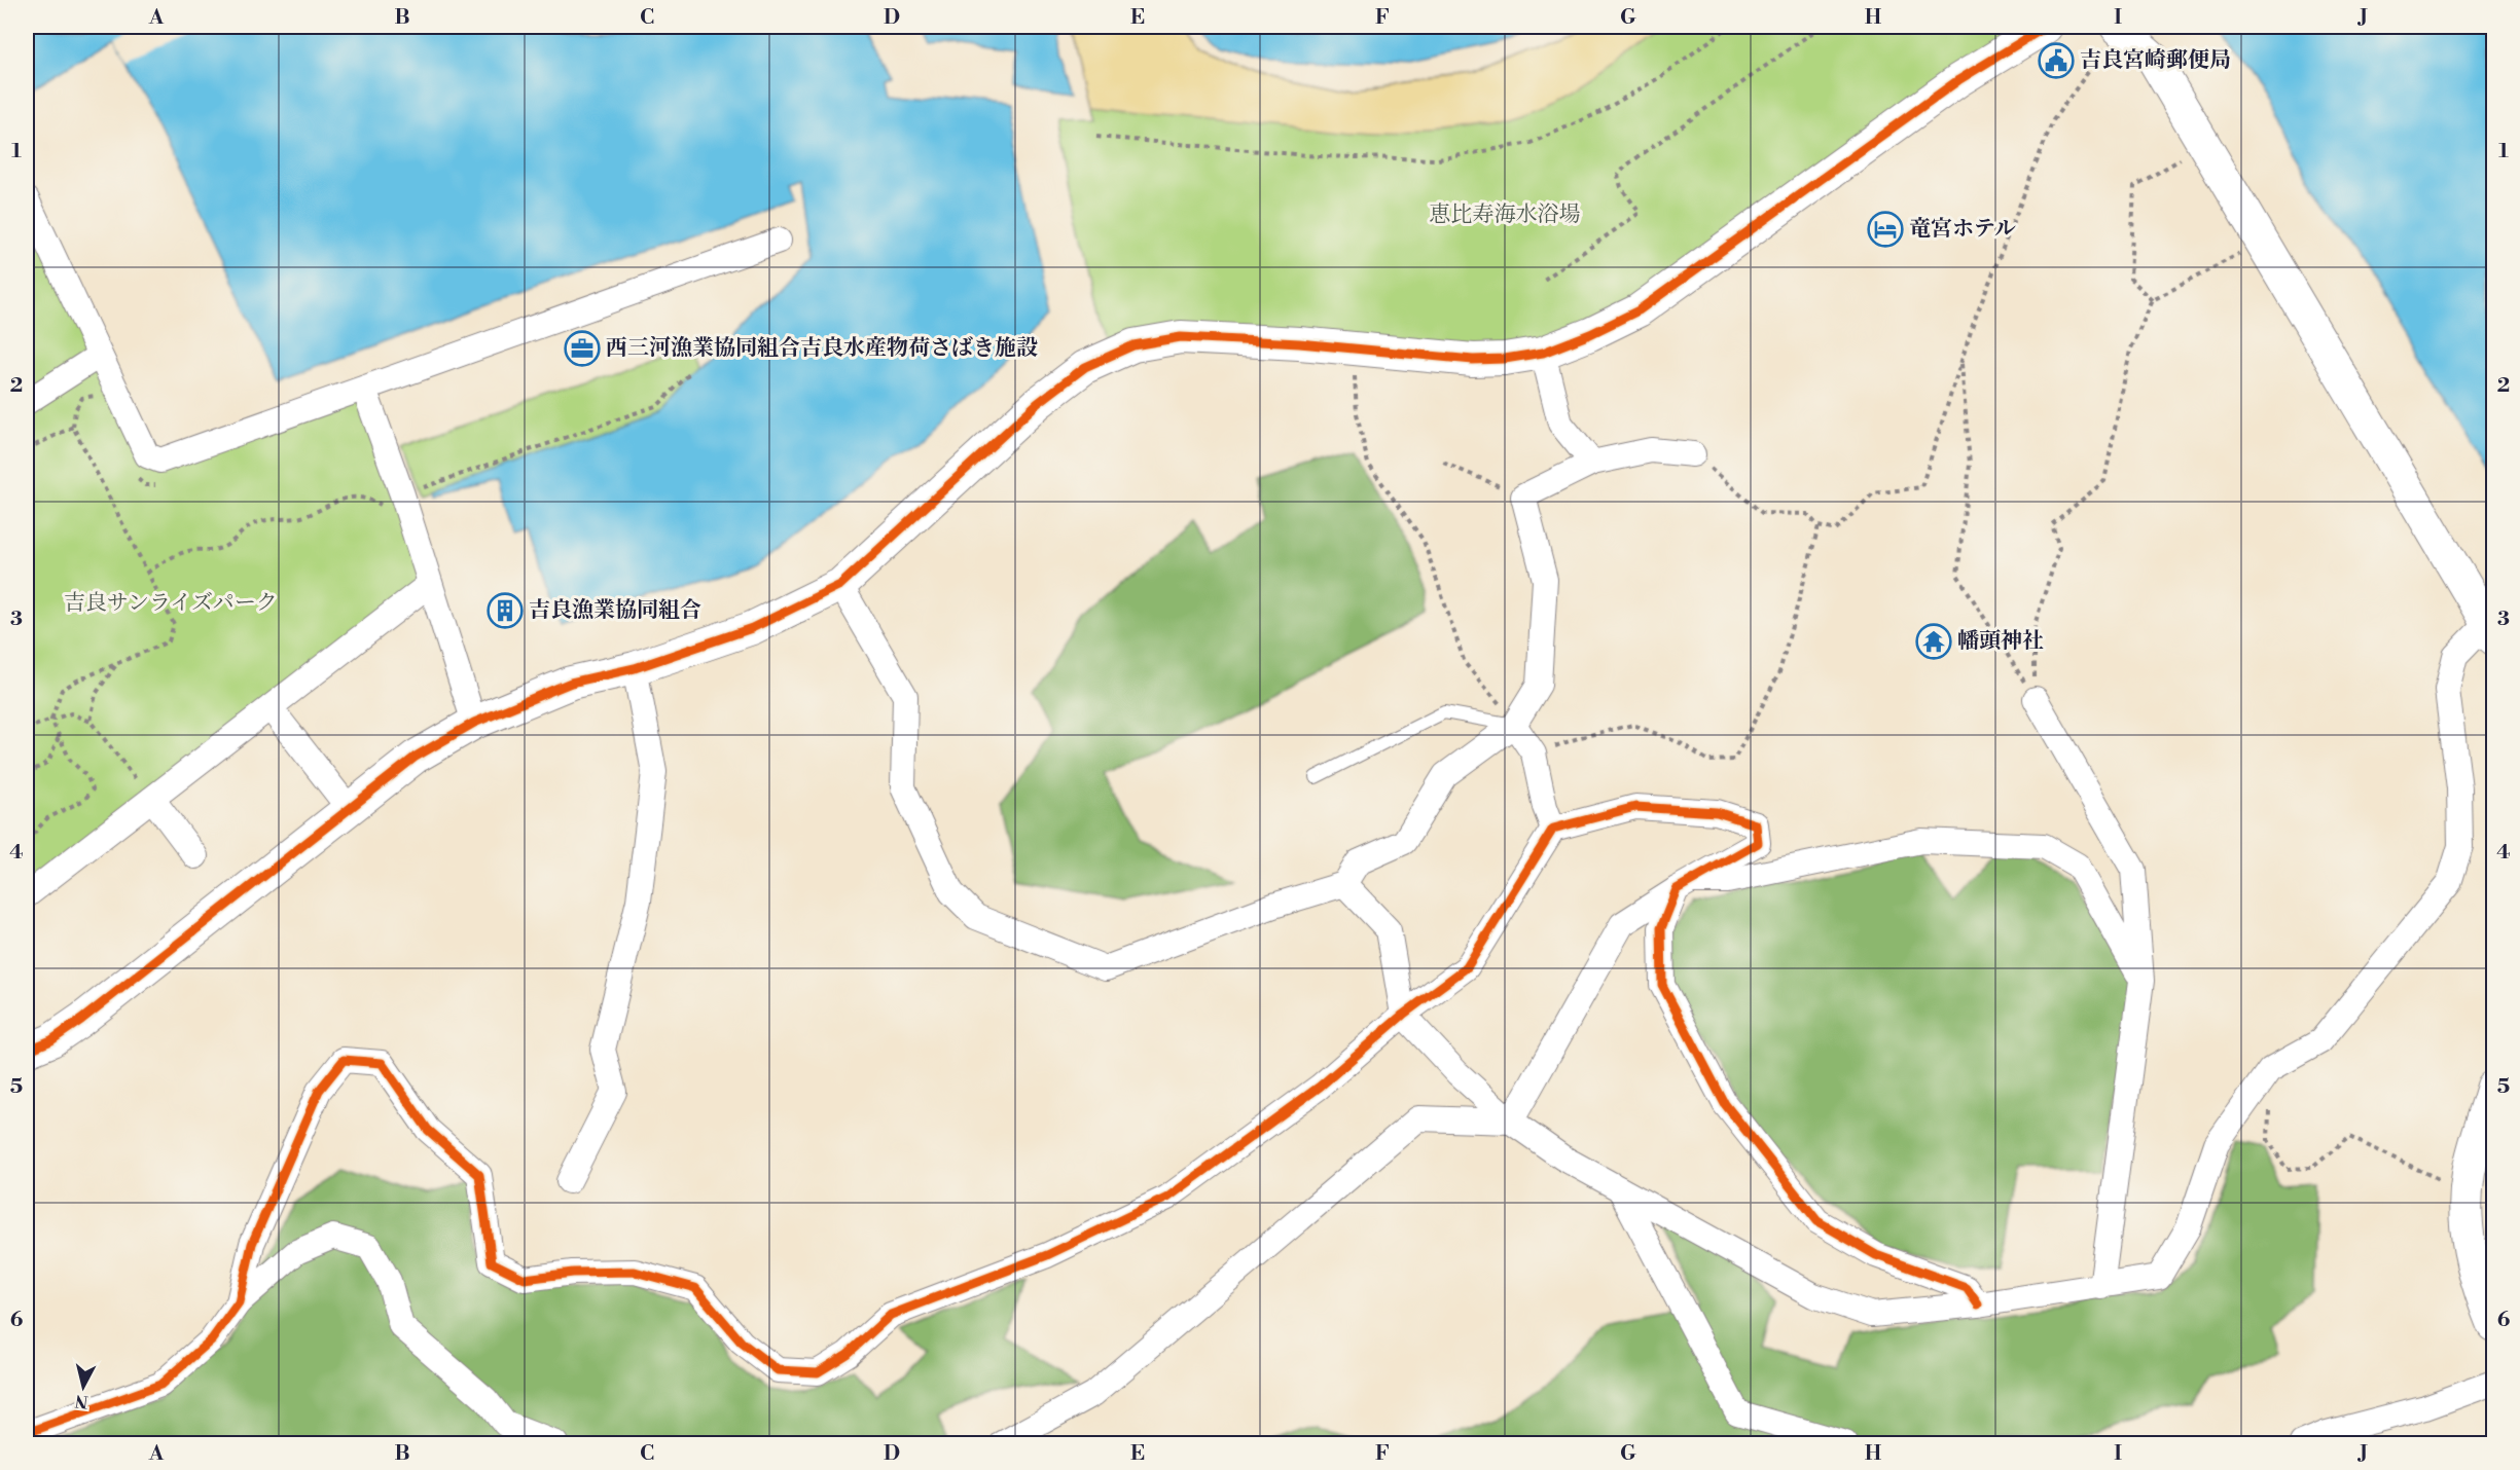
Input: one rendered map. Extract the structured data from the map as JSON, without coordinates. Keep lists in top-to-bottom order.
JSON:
{
  "parks": ["恵比寿海水浴場", "吉良サンライズパーク"],
  "places": {
    "public building": ["吉良宮崎郵便局"],
    "hotel": ["竜宮ホテル"],
    "office": ["西三河漁業協同組合吉良水産物荷さばき施設"],
    "building": ["吉良漁業協同組合"],
    "temple": ["幡頭神社"]
  },
  "north": "bottom",
  "grid": {
    "columns": [
      "A",
      "B",
      "C",
      "D",
      "E",
      "F",
      "G",
      "H",
      "I",
      "J"
    ],
    "rows": [
      "1",
      "2",
      "3",
      "4",
      "5",
      "6"
    ]
  }
}
